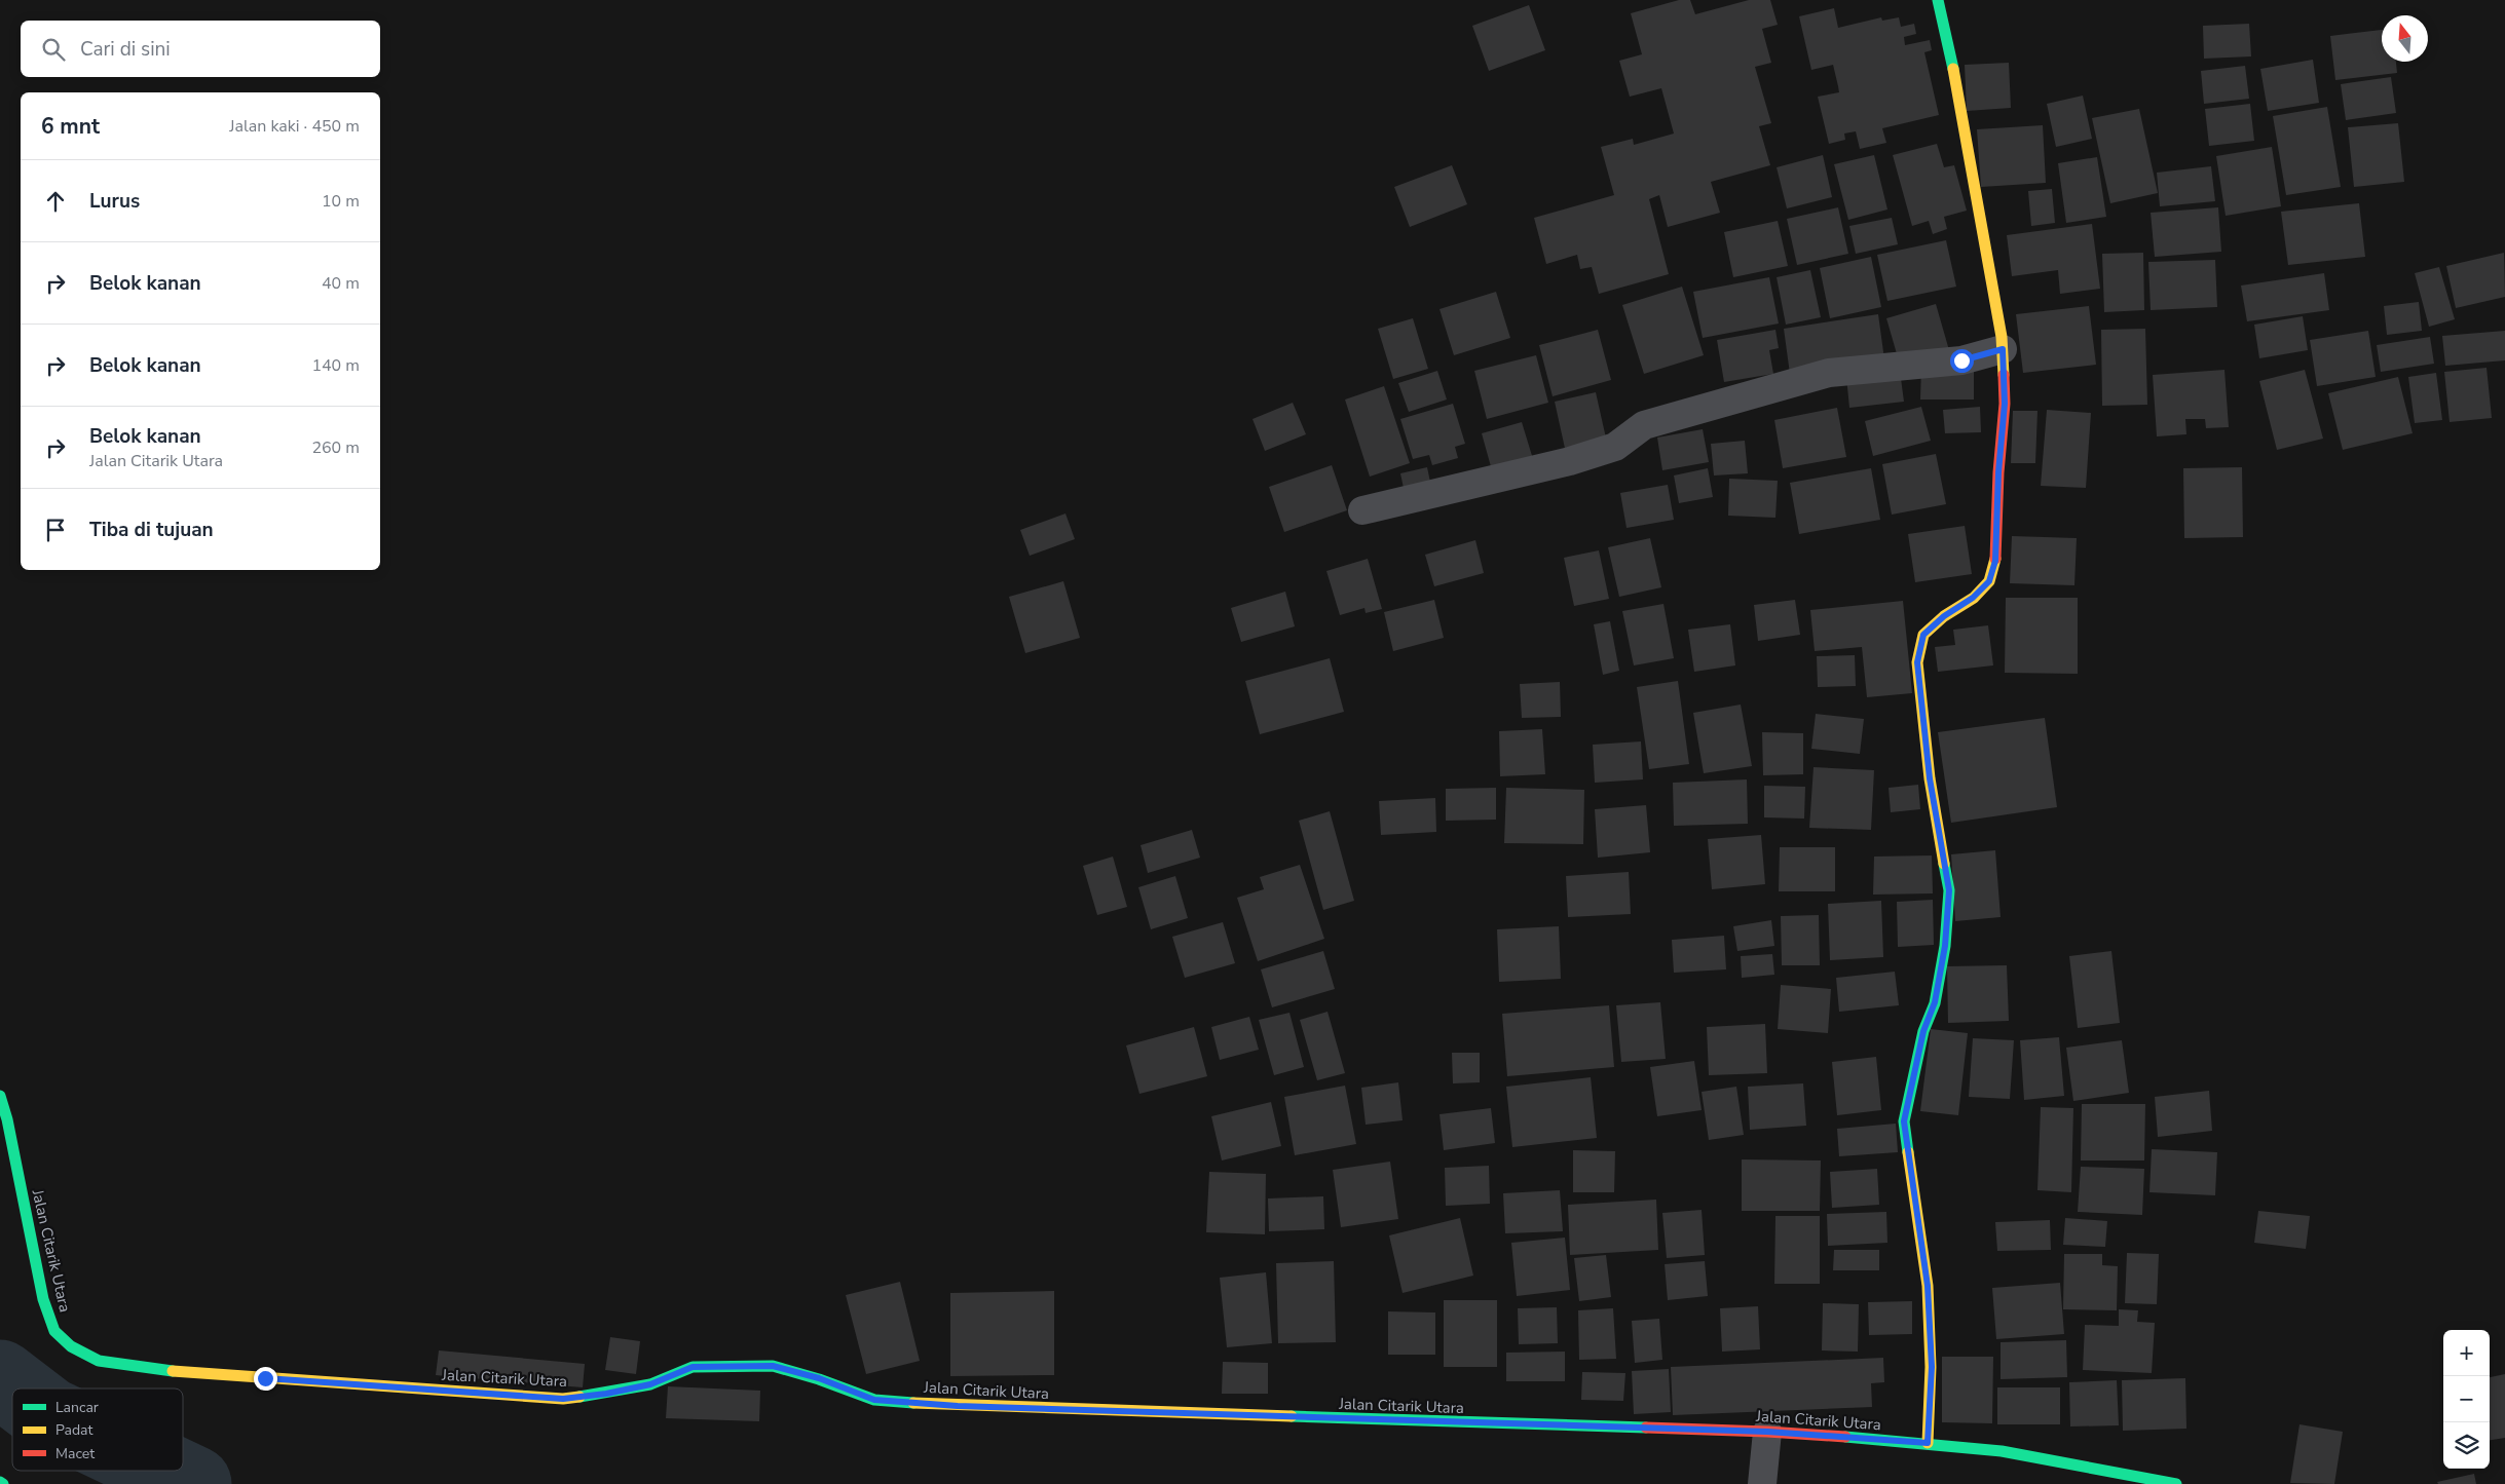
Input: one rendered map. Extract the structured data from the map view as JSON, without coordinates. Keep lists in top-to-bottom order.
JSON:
{
  "streets": {
    "street": ["Jalan Citarik Utara"]
  },
  "legend": ["Lancar", "Padat", "Macet"],
  "north": "top",
  "page": {
    "search": "Cari di sini",
    "heading": ["6 mnt", "Jalan kaki · 450 m"],
    "list": [
      ["Lurus", "10 m"],
      ["Belok kanan", "40 m"],
      ["Belok kanan", "140 m"],
      ["Belok kanan", "Jalan Citarik Utara", "260 m"],
      "Tiba di tujuan"
    ],
    "map_buttons": ["+", "−"]
  }
}
